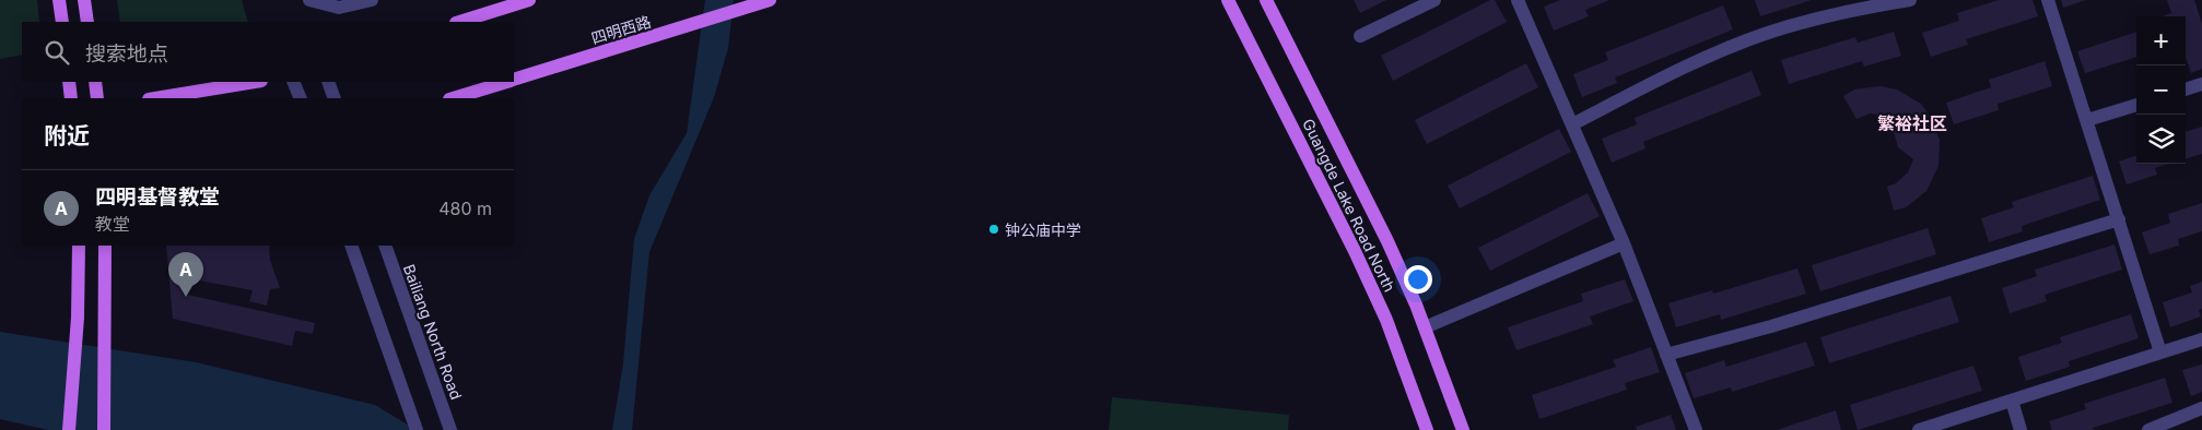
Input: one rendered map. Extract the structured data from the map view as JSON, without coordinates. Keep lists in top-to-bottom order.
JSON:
{
  "streets": {
    "main road": ["四明西路", "Guangde Lake Road North"],
    "street": ["Bailiang North Road"]
  },
  "districts": ["繁裕社区"],
  "places": ["钟公庙中学"],
  "page": {
    "map_buttons": ["+", "−"],
    "search": "搜索地点",
    "heading": "附近",
    "list": [
      {
        "mark": "A",
        "name": "四明基督教堂",
        "note": "教堂",
        "value": "480 m"
      }
    ],
    "pins": "A"
  }
}
